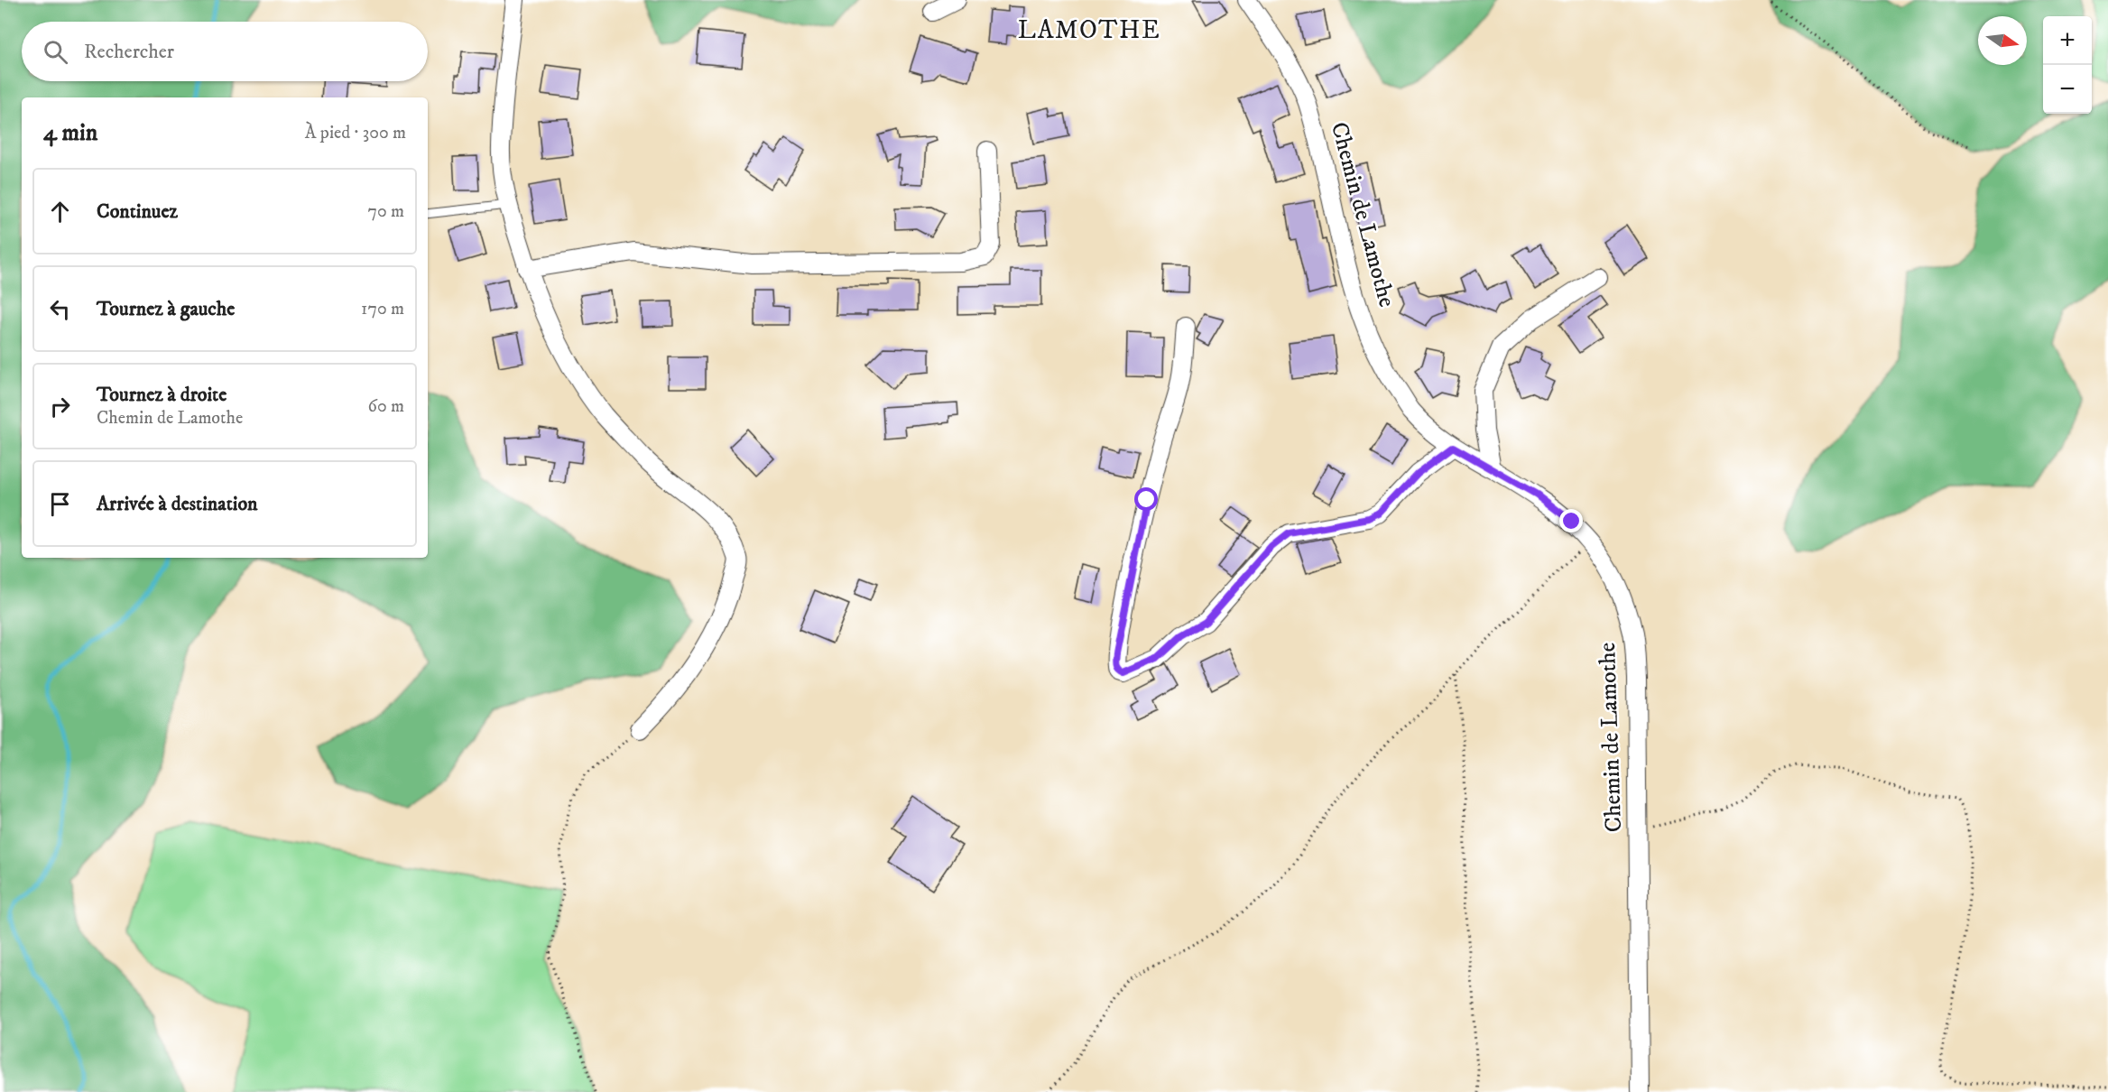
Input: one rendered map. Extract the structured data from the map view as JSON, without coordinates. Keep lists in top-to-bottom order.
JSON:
{
  "streets": {
    "street": ["Chemin de Lamothe"]
  },
  "districts": ["LAMOTHE"],
  "north": "right",
  "page": {
    "map_buttons": ["+", "−"],
    "search": "Rechercher",
    "heading": ["4 min", "À pied · 300 m"],
    "list": [
      ["Continuez", "70 m"],
      ["Tournez à gauche", "170 m"],
      ["Tournez à droite", "Chemin de Lamothe", "60 m"],
      "Arrivée à destination"
    ]
  }
}
